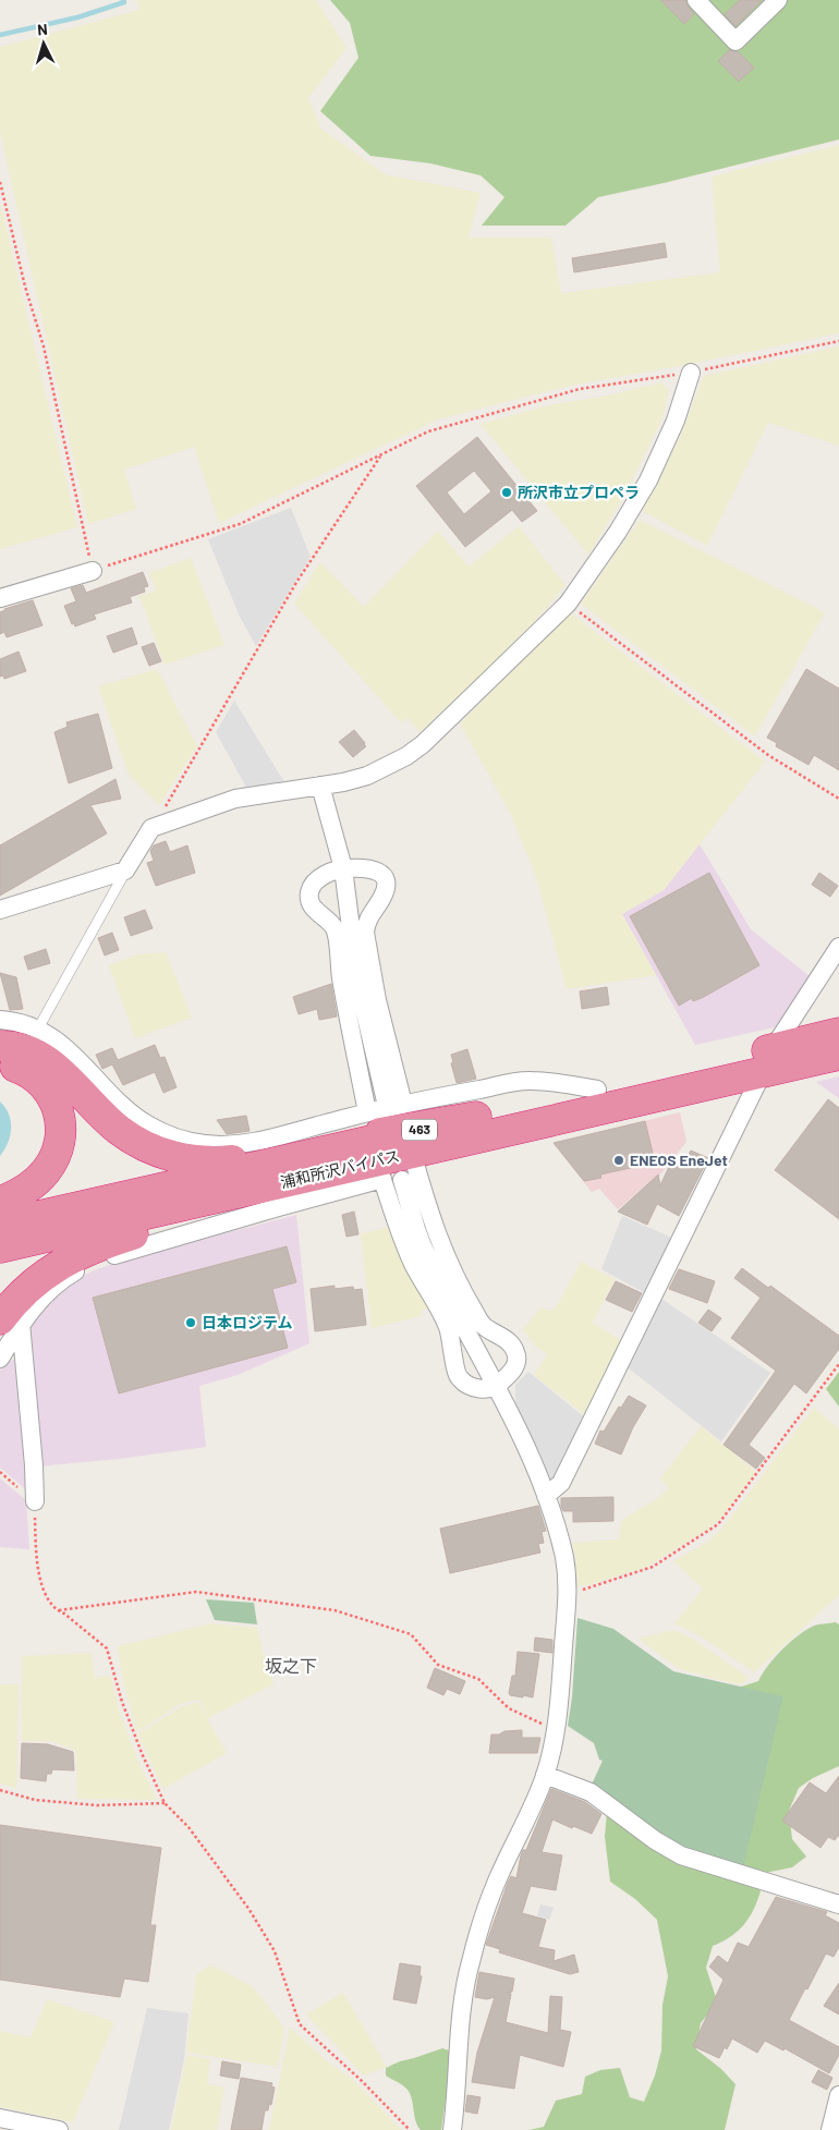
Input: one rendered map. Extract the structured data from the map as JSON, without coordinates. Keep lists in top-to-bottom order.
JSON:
{
  "streets": {
    "highway": ["463", "浦和所沢バイパス"]
  },
  "districts": ["坂之下"],
  "places": ["所沢市立プロペラ", "ENEOS EneJet", "日本ロジテム"],
  "north": "top"
}
